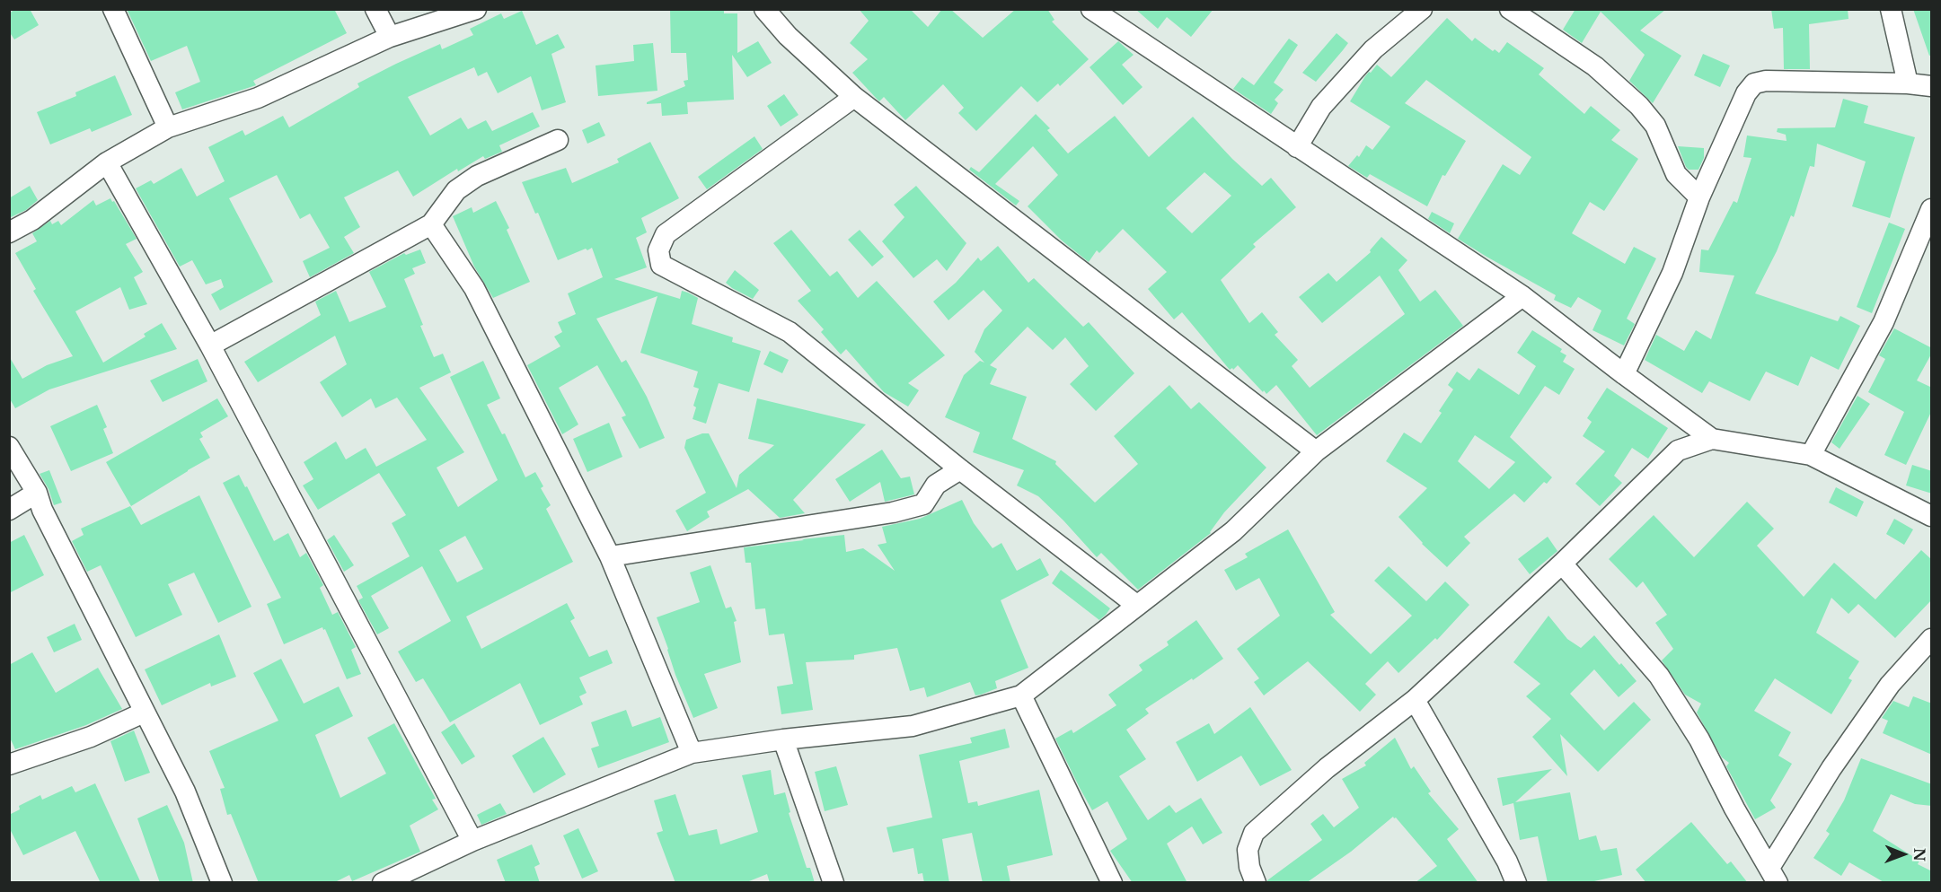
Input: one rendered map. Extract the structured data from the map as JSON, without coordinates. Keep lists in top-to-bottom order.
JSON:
{
  "north": "right"
}
